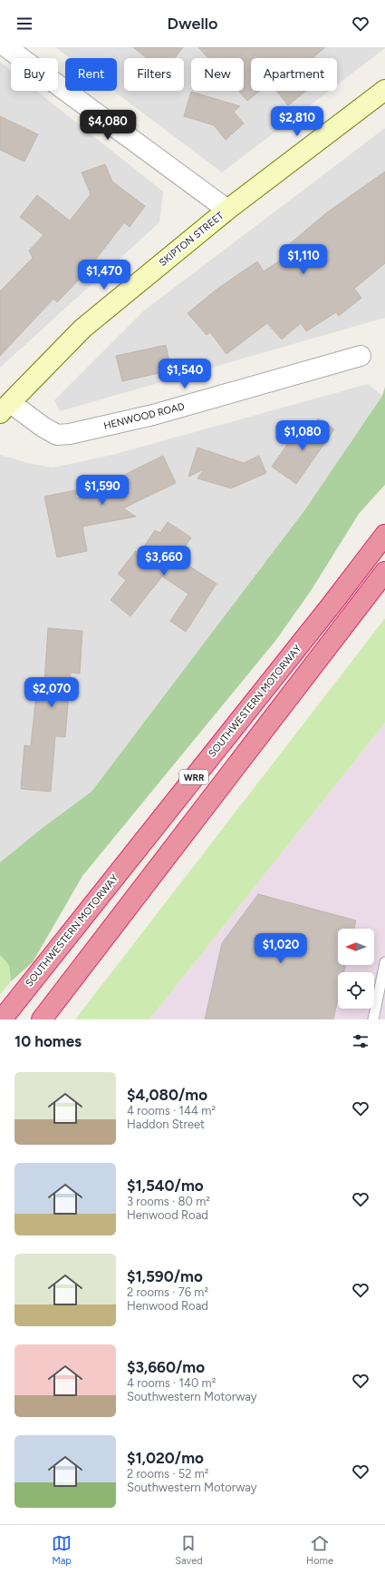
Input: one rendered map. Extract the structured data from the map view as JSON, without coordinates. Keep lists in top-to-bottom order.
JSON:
{
  "streets": {
    "highway": ["SOUTHWESTERN MOTORWAY", "WRR"],
    "main road": ["SKIPTON STREET"],
    "street": ["HENWOOD ROAD"]
  },
  "crossings": [
    ["SKIPTON STREET", "HENWOOD ROAD"]
  ],
  "north": "left",
  "page": {
    "header": "Dwello",
    "chip": [
      "Buy",
      "Rent",
      "Filters",
      "New",
      "Apartment"
    ],
    "price": [
      "$2,810",
      "$4,080",
      "$1,110",
      "$1,470",
      "$1,540",
      "$1,080",
      "$1,590",
      "$3,660",
      "$2,070",
      "$1,020"
    ],
    "heading": "10 homes",
    "list": [
      {
        "name": "$4,080/mo",
        "note": "4 rooms · 144 m² · Haddon Street"
      },
      {
        "name": "$1,540/mo",
        "note": "3 rooms · 80 m² · Henwood Road"
      },
      {
        "name": "$1,590/mo",
        "note": "2 rooms · 76 m² · Henwood Road"
      },
      {
        "name": "$3,660/mo",
        "note": "4 rooms · 140 m² · Southwestern Motorway"
      },
      {
        "name": "$1,020/mo",
        "note": "2 rooms · 52 m² · Southwestern Motorway"
      }
    ],
    "tabs": ["Map", "Saved", "Home"]
  }
}
